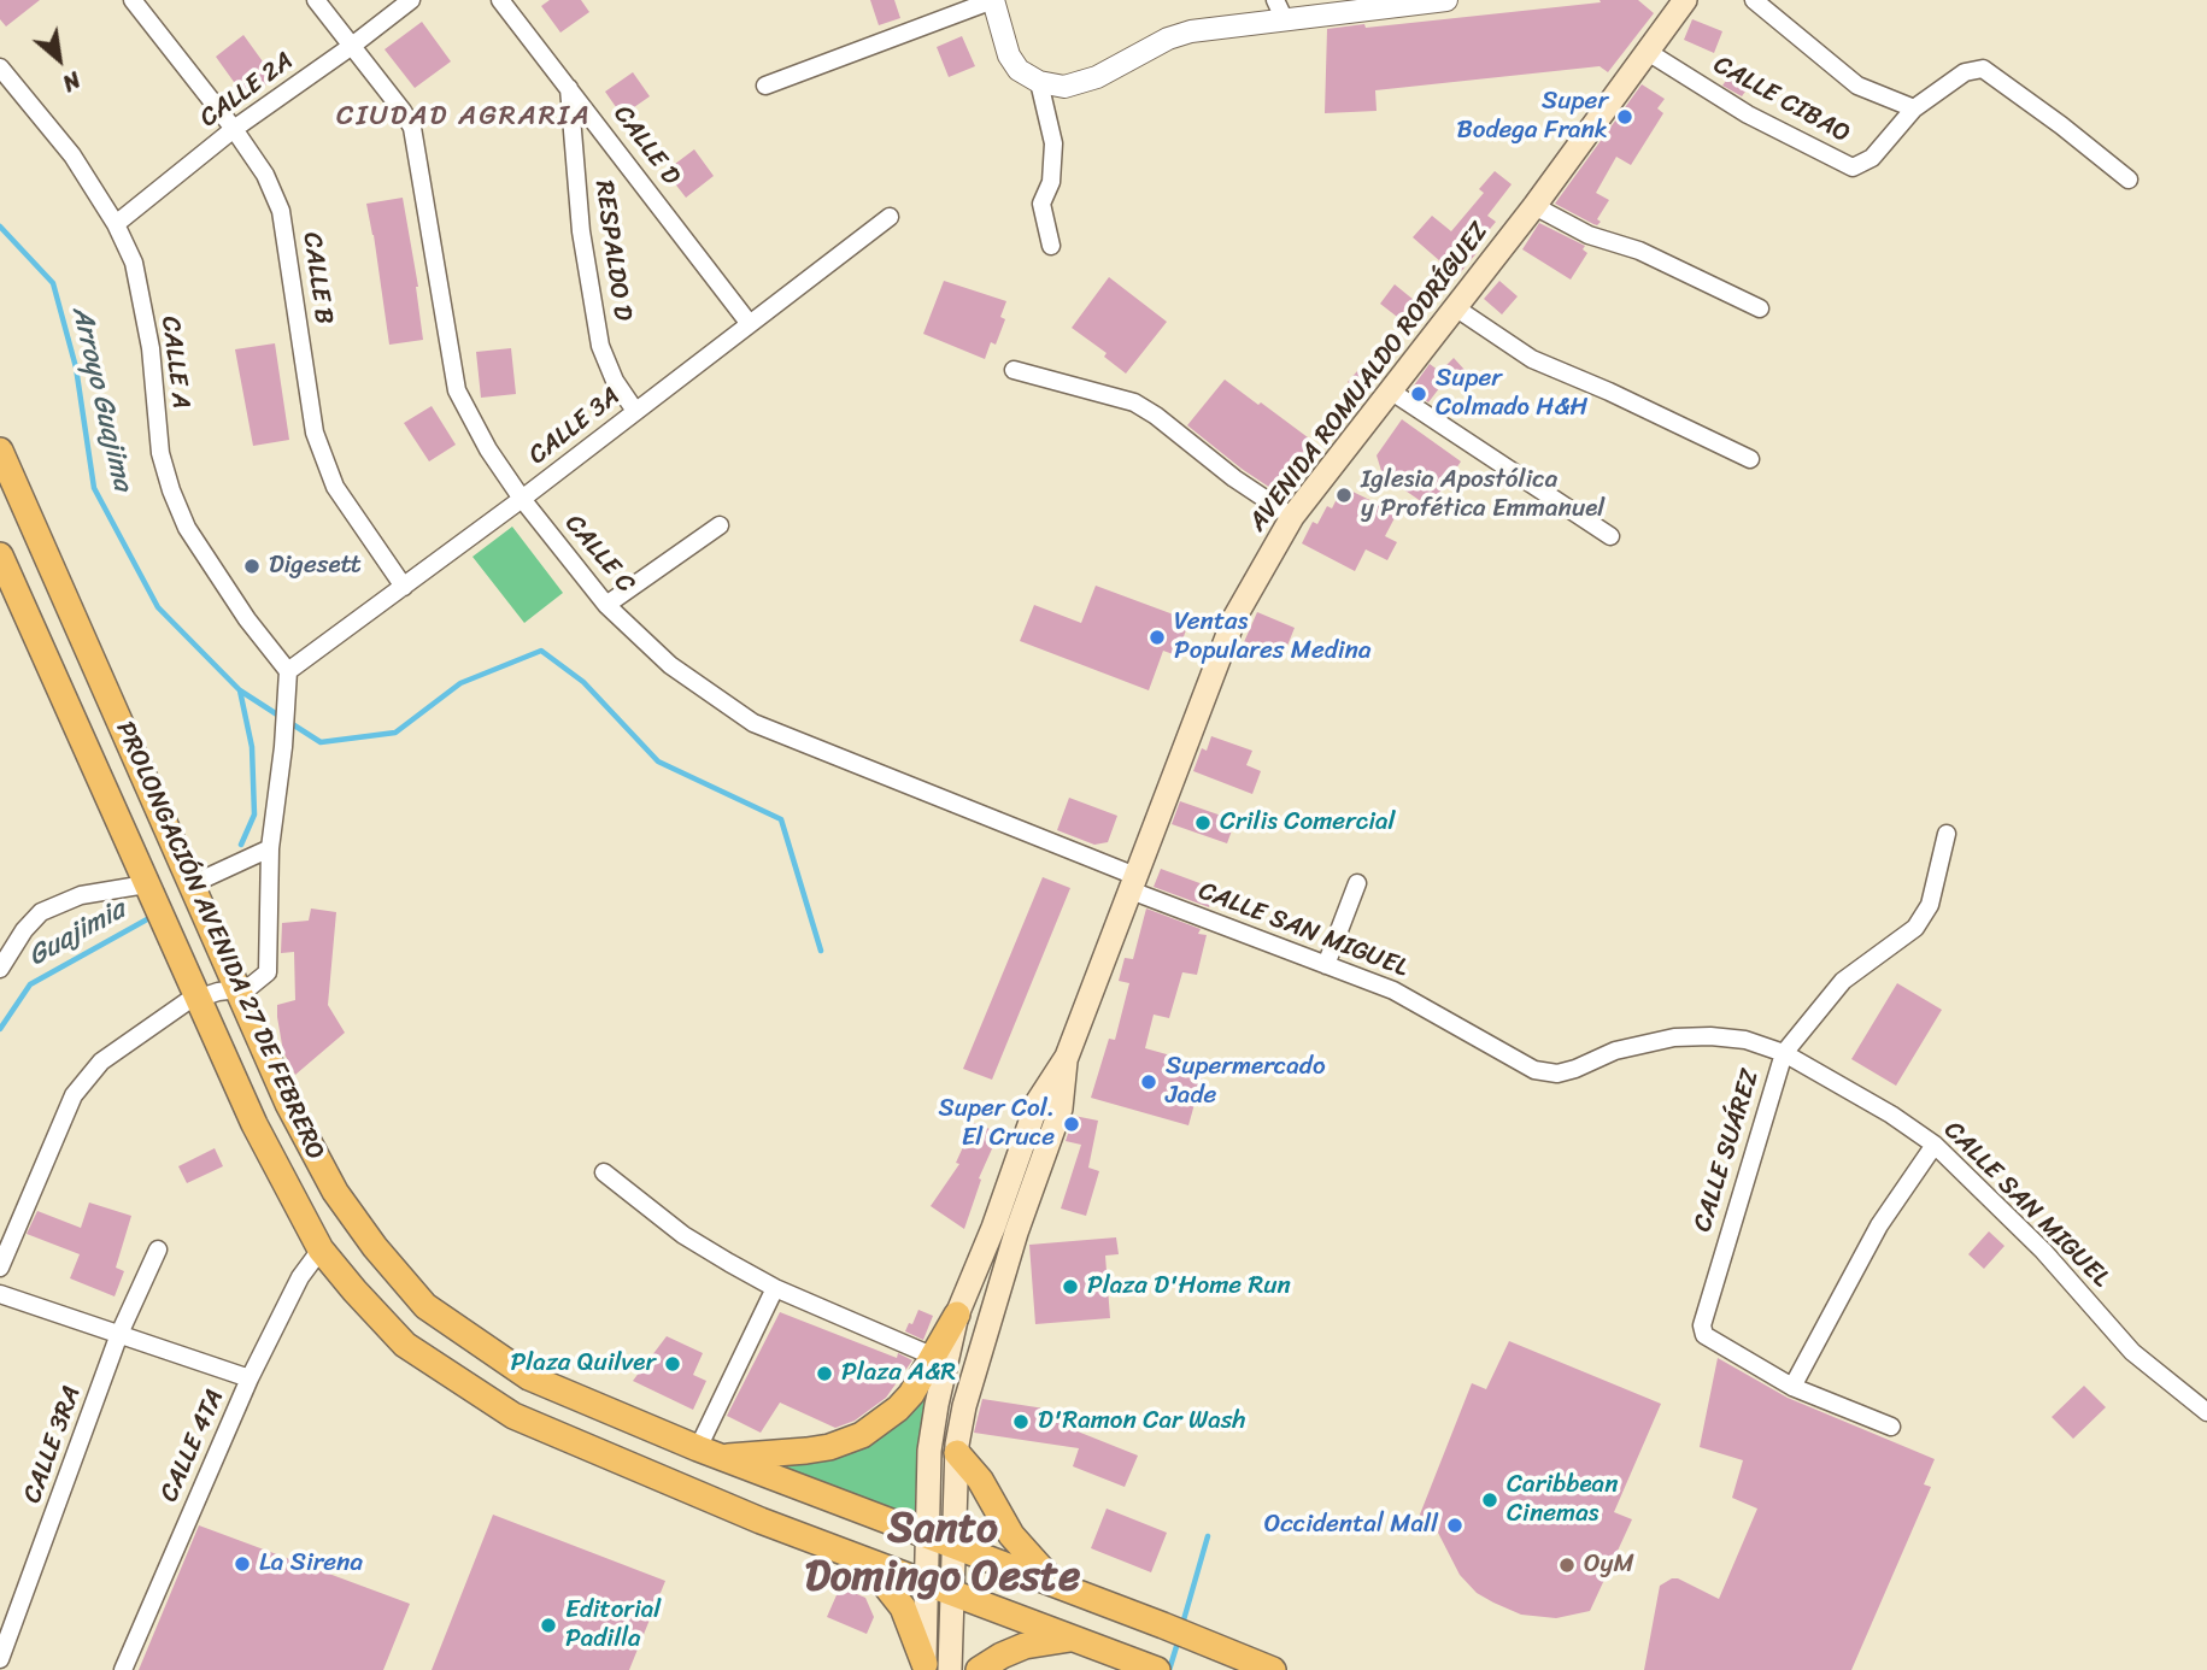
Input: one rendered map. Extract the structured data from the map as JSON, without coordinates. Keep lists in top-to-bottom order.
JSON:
{
  "streets": {
    "main road": ["AVENIDA ROMUALDO RODRÍGUEZ", "PROLONGACIÓN AVENIDA 27 DE FEBRERO"],
    "street": [
      "CALLE 2A",
      "CALLE CIBAO",
      "CALLE D",
      "RESPALDO D",
      "CALLE B",
      "CALLE A",
      "CALLE 3A",
      "CALLE C",
      "CALLE SAN MIGUEL",
      "CALLE SUÁREZ",
      "CALLE 3RA",
      "CALLE 4TA"
    ]
  },
  "crossings": [
    ["CALLE 2A", "CALLE B"],
    ["CALLE 2A", "CALLE A"],
    ["CALLE 2A", "CALLE C"],
    ["CALLE CIBAO", "AVENIDA ROMUALDO RODRÍGUEZ"],
    ["CALLE D", "RESPALDO D"],
    ["CALLE D", "CALLE 3A"],
    ["RESPALDO D", "CALLE 3A"],
    ["CALLE B", "CALLE 3A"],
    ["CALLE A", "CALLE 3A"],
    ["AVENIDA ROMUALDO RODRÍGUEZ", "CALLE C"],
    ["AVENIDA ROMUALDO RODRÍGUEZ", "CALLE SAN MIGUEL"],
    ["AVENIDA ROMUALDO RODRÍGUEZ", "PROLONGACIÓN AVENIDA 27 DE FEBRERO"],
    ["CALLE 3A", "CALLE C"],
    ["CALLE C", "CALLE SAN MIGUEL"],
    ["CALLE SAN MIGUEL", "CALLE SUÁREZ"],
    ["PROLONGACIÓN AVENIDA 27 DE FEBRERO", "CALLE 4TA"]
  ],
  "districts": ["CIUDAD AGRARIA", "Santo Domingo Oeste"],
  "water": ["Arroyo Guajima", "Guajimia"],
  "places": [
    "Super Bodega Frank",
    "Super Colmado H&H",
    "Iglesia Apostólica y Profética Emmanuel",
    "Digesett",
    "Ventas Populares Medina",
    "Crilis Comercial",
    "Supermercado Jade",
    "Super Col. El Cruce",
    "Plaza D'Home Run",
    "Plaza Quilver",
    "Plaza A&R",
    "D'Ramon Car Wash",
    "Caribbean Cinemas",
    "Occidental Mall",
    "La Sirena",
    "OyM",
    "Editorial Padilla"
  ],
  "north": "bottom right"
}
